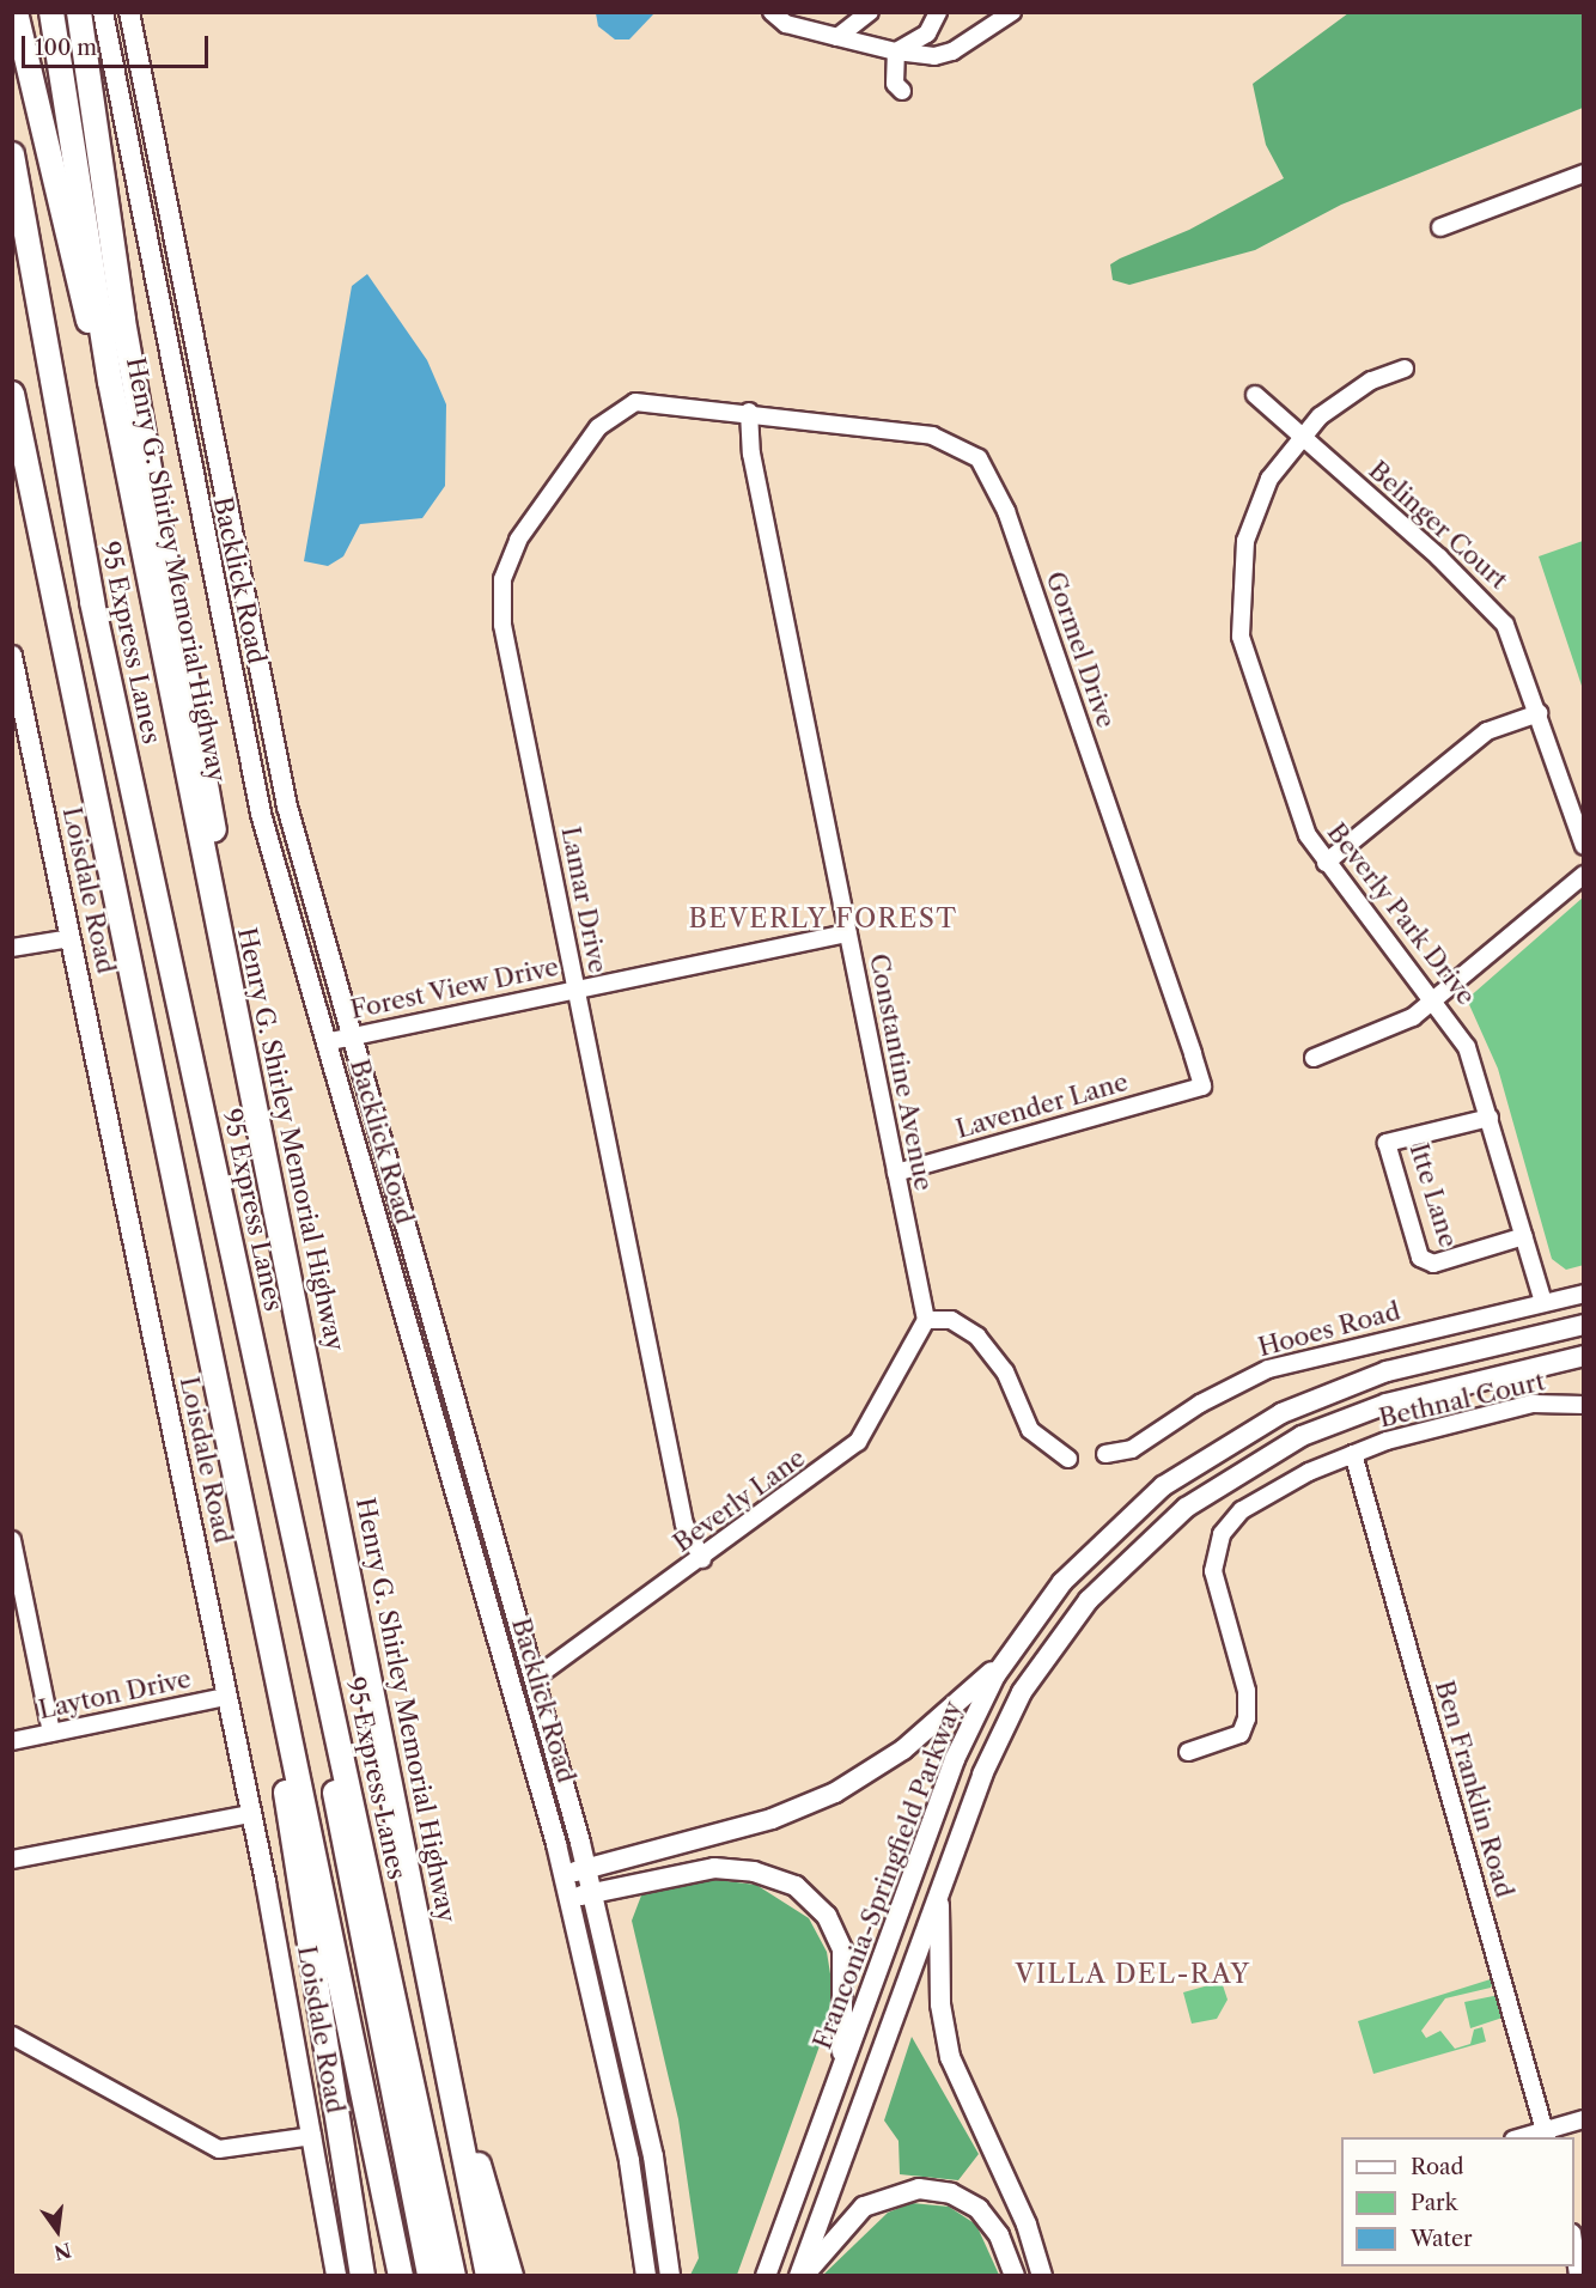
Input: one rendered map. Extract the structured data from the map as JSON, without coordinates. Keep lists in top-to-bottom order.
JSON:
{
  "streets": {
    "highway": ["Henry G. Shirley Memorial Highway", "95 Express Lanes"],
    "main road": ["Backlick Road", "Loisdale Road", "Franconia-Springfield Parkway"],
    "street": [
      "Belinger Court",
      "Gormel Drive",
      "Lamar Drive",
      "Beverly Park Drive",
      "Forest View Drive",
      "Constantine Avenue",
      "Lavender Lane",
      "Itte Lane",
      "Hooes Road",
      "Bethnal Court",
      "Beverly Lane",
      "Layton Drive",
      "Ben Franklin Road"
    ]
  },
  "crossings": [
    ["Belinger Court", "Beverly Park Drive"],
    ["Backlick Road", "Forest View Drive"],
    ["Backlick Road", "Beverly Lane"],
    ["Gormel Drive", "Lamar Drive"],
    ["Gormel Drive", "Constantine Avenue"],
    ["Gormel Drive", "Lavender Lane"],
    ["Loisdale Road", "Layton Drive"],
    ["Lamar Drive", "Forest View Drive"],
    ["Lamar Drive", "Constantine Avenue"],
    ["Lamar Drive", "Beverly Lane"],
    ["Beverly Park Drive", "Itte Lane"],
    ["Beverly Park Drive", "Hooes Road"],
    ["Forest View Drive", "Constantine Avenue"],
    ["Constantine Avenue", "Lavender Lane"],
    ["Constantine Avenue", "Beverly Lane"],
    ["Bethnal Court", "Ben Franklin Road"]
  ],
  "districts": ["BEVERLY FOREST", "VILLA DEL-RAY"],
  "legend": ["Road", "Park", "Water"],
  "scale_bar": "100 m",
  "north": "bottom"
}
